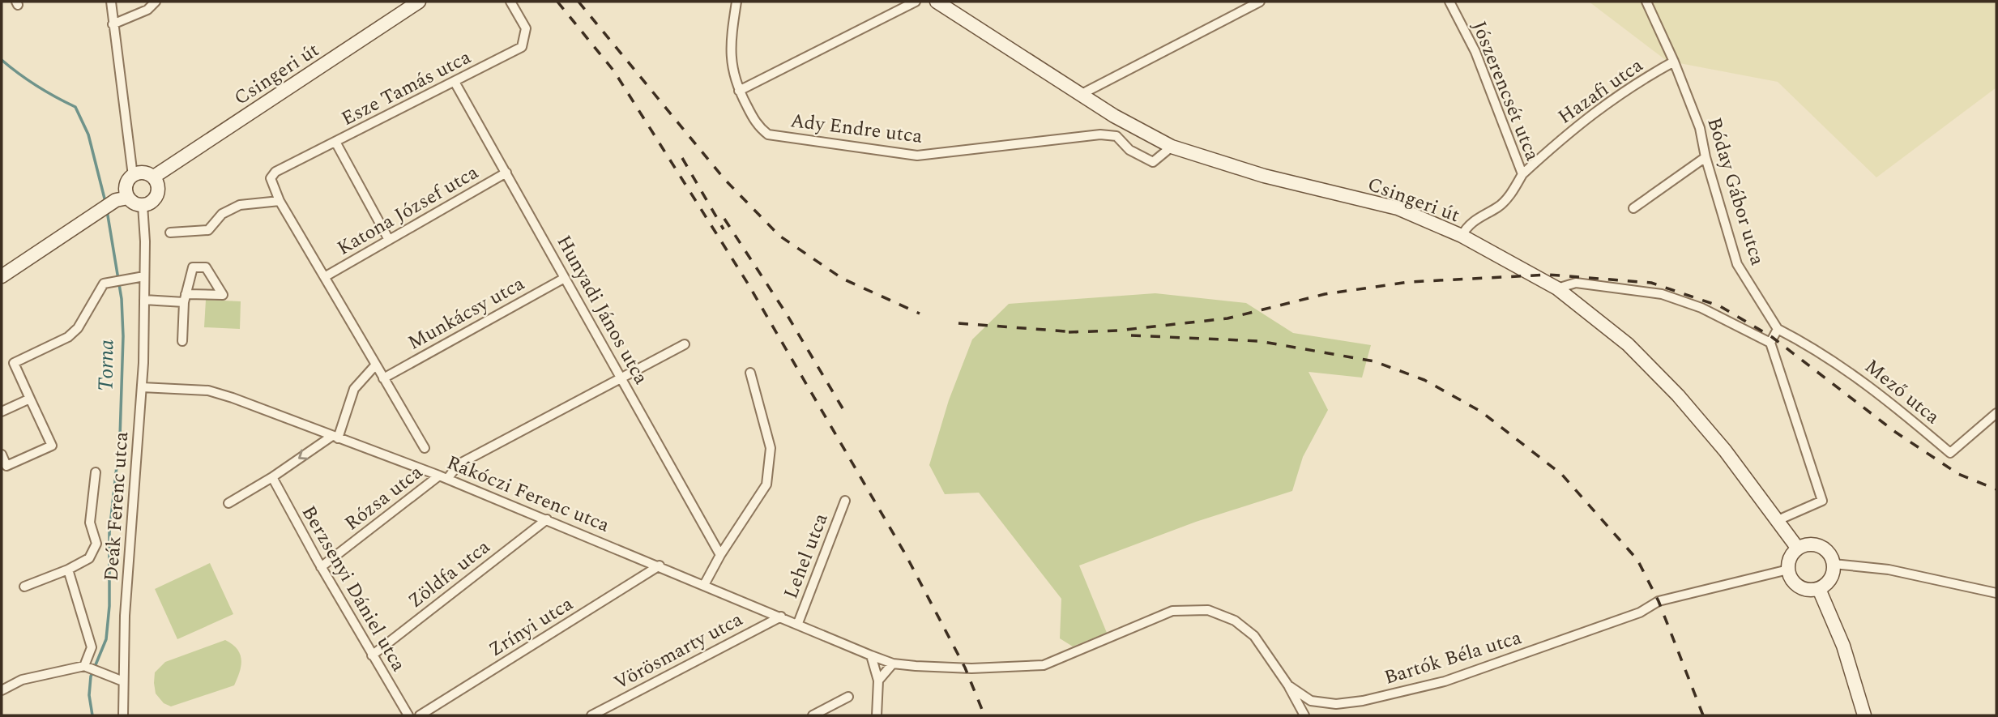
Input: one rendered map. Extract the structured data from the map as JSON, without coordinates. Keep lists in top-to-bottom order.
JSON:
{
  "streets": {
    "main road": ["Csingeri út"],
    "street": [
      "Esze Tamás utca",
      "Jószerencsét utca",
      "Hazafi utca",
      "Ady Endre utca",
      "Bóday Gábor utca",
      "Katona József utca",
      "Hunyadi János utca",
      "Munkácsy utca",
      "Mező utca",
      "Rákóczi Ferenc utca",
      "Rózsa utca",
      "Deák Ferenc utca",
      "Lehel utca",
      "Zöldfa utca",
      "Berzsenyi Dániel utca",
      "Zrínyi utca",
      "Vörösmarty utca",
      "Bartók Béla utca"
    ]
  },
  "crossings": [
    ["Csingeri út", "Jószerencsét utca"],
    ["Csingeri út", "Ady Endre utca"],
    ["Csingeri út", "Deák Ferenc utca"],
    ["Csingeri út", "Bartók Béla utca"],
    ["Esze Tamás utca", "Hunyadi János utca"],
    ["Jószerencsét utca", "Hazafi utca"],
    ["Hazafi utca", "Bóday Gábor utca"],
    ["Bóday Gábor utca", "Mező utca"],
    ["Katona József utca", "Hunyadi János utca"],
    ["Hunyadi János utca", "Munkácsy utca"],
    ["Hunyadi János utca", "Rózsa utca"],
    ["Rákóczi Ferenc utca", "Rózsa utca"],
    ["Rákóczi Ferenc utca", "Deák Ferenc utca"],
    ["Rákóczi Ferenc utca", "Lehel utca"],
    ["Rákóczi Ferenc utca", "Zöldfa utca"],
    ["Rákóczi Ferenc utca", "Zrínyi utca"],
    ["Rákóczi Ferenc utca", "Vörösmarty utca"],
    ["Rákóczi Ferenc utca", "Bartók Béla utca"],
    ["Rózsa utca", "Berzsenyi Dániel utca"],
    ["Zöldfa utca", "Berzsenyi Dániel utca"]
  ],
  "water": ["Torna"]
}
